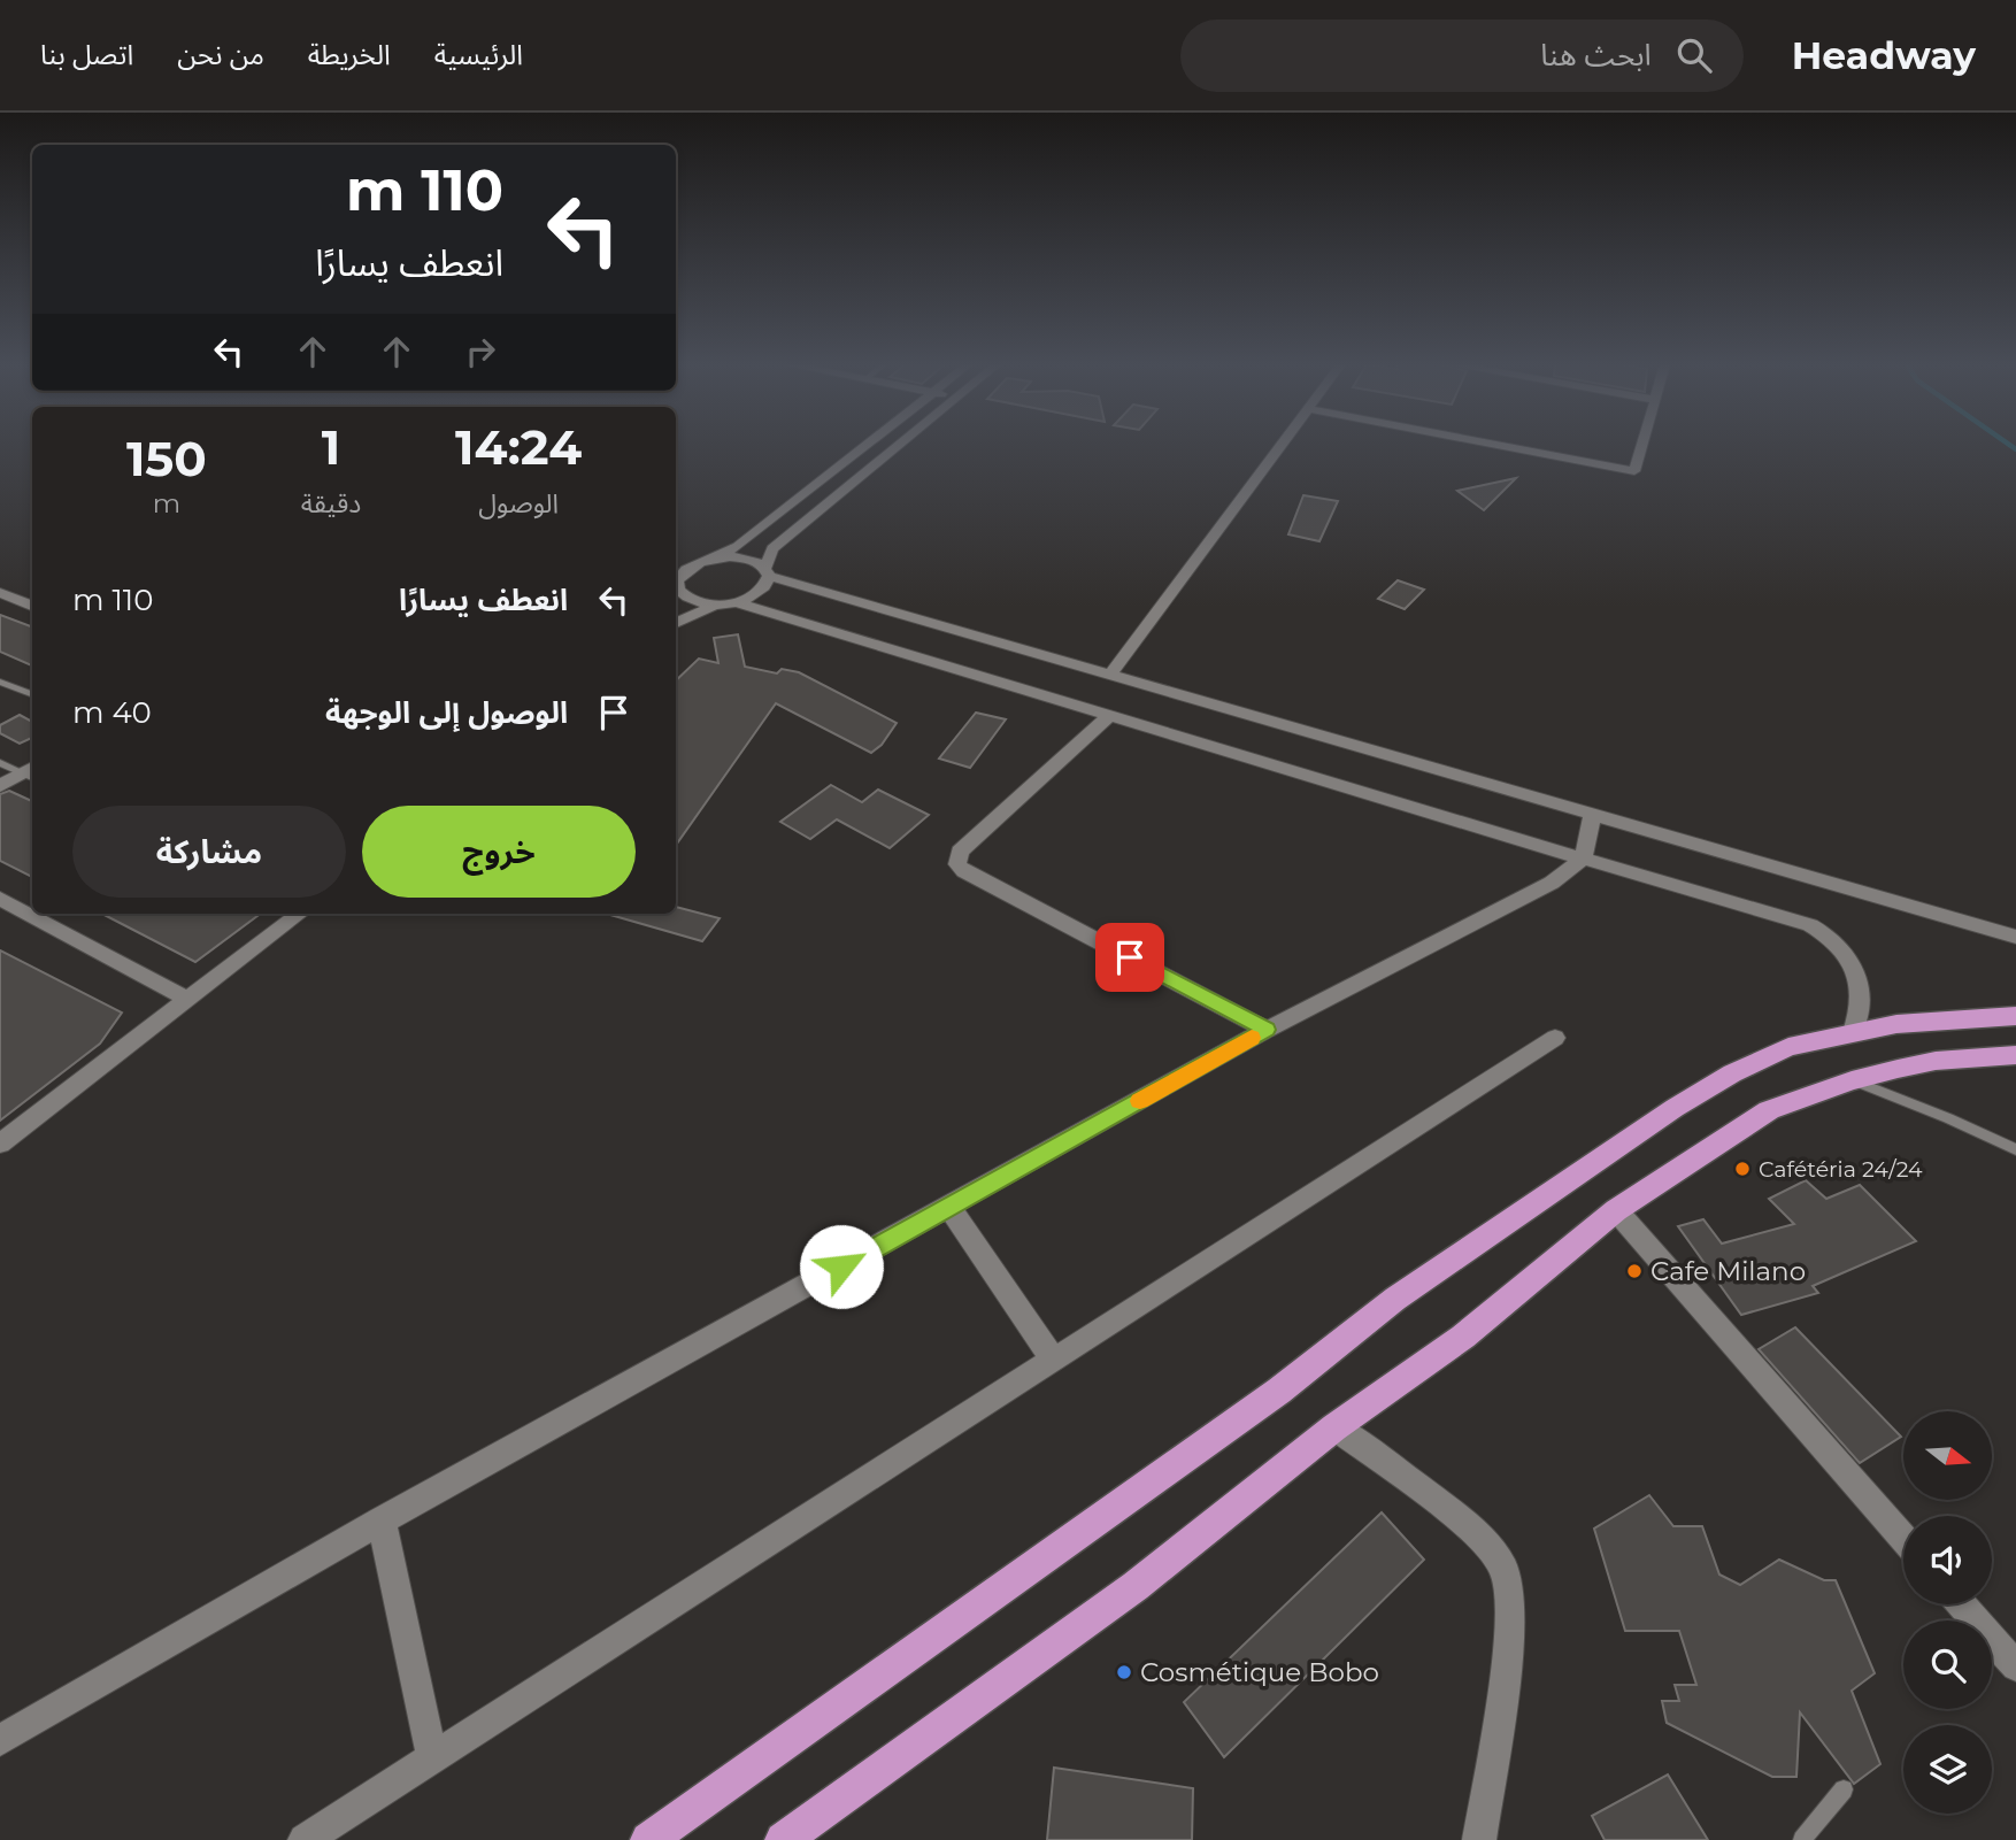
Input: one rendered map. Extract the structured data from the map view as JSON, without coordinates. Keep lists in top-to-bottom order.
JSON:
{
  "places": ["Cafétéria 24/24", "Cafe Milano", "Cosmétique Bobo"],
  "north": "right",
  "page": {
    "header": "Headway",
    "search": "ابحث هنا",
    "nav": [
      "الرئيسية",
      "الخريطة",
      "من نحن",
      "اتصل بنا"
    ],
    "turn": ["110 m", "انعطف يسارًا"],
    "eta": [
      "14:24",
      "الوصول",
      "1",
      "دقيقة",
      "150",
      "m"
    ],
    "list": [
      {
        "name": "انعطف يسارًا",
        "value": "110 m"
      },
      {
        "name": "الوصول إلى الوجهة",
        "value": "40 m"
      }
    ],
    "buttons": ["خروج", "مشاركة"]
  }
}
